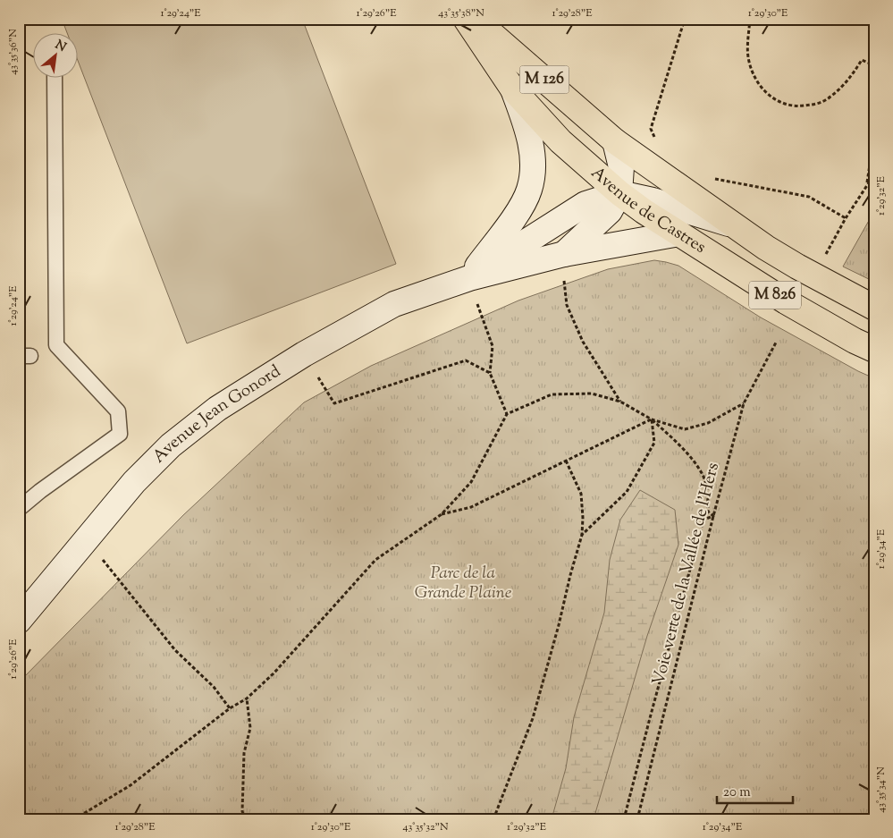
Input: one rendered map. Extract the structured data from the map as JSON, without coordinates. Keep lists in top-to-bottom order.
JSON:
{
  "streets": {
    "main road": ["M 126", "Avenue de Castres", "M 826"],
    "street": ["Avenue Jean Gonord"],
    "path": ["Voie verte de la Vallée de l'Hers"]
  },
  "crossings": [
    ["M 126", "M 826"],
    ["M 126", "Avenue Jean Gonord"],
    ["Avenue de Castres", "Avenue Jean Gonord"]
  ],
  "parks": ["Parc de la Grande Plaine"],
  "scale_bar": "20 m",
  "north": "top right",
  "coordinates": [
    "1°29'24\"E",
    "1°29'26\"E",
    "43°35'38\"N",
    "1°29'28\"E",
    "1°29'30\"E",
    "43°35'36\"N",
    "1°29'32\"E",
    "1°29'34\"E",
    "43°35'34\"N",
    "43°35'32\"N"
  ]
}
